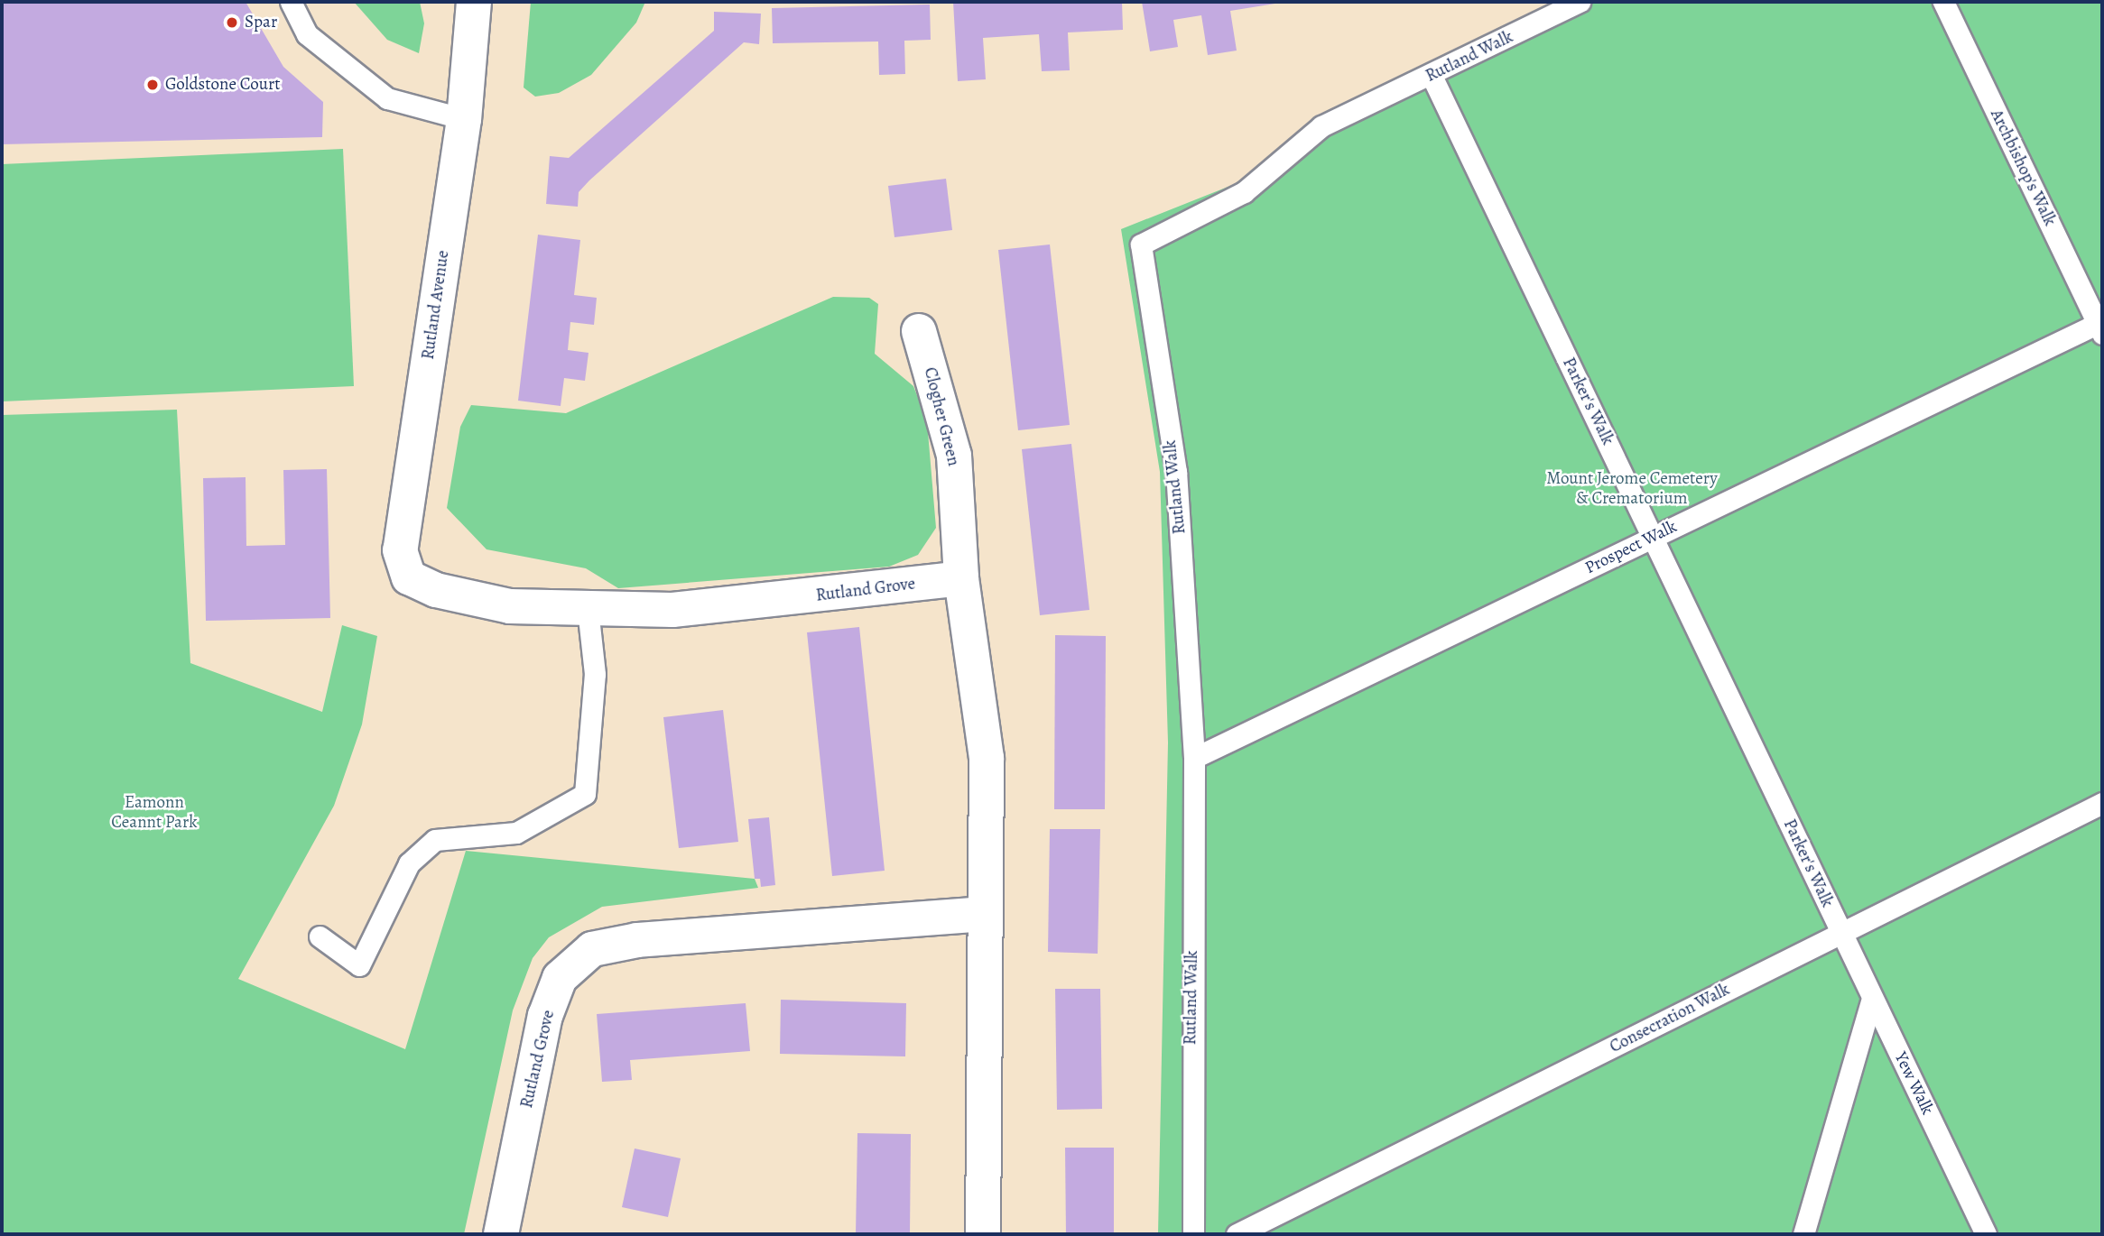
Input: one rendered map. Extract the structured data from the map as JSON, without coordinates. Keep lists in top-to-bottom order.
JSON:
{
  "streets": {
    "street": ["Rutland Avenue", "Clogher Green", "Rutland Grove"],
    "lane": [
      "Rutland Walk",
      "Archbishop's Walk",
      "Parker's Walk",
      "Prospect Walk",
      "Consecration Walk",
      "Yew Walk"
    ]
  },
  "crossings": [
    ["Rutland Walk", "Parker's Walk"],
    ["Rutland Walk", "Prospect Walk"],
    ["Archbishop's Walk", "Prospect Walk"],
    ["Rutland Avenue", "Rutland Grove"],
    ["Parker's Walk", "Prospect Walk"],
    ["Parker's Walk", "Consecration Walk"],
    ["Parker's Walk", "Yew Walk"],
    ["Clogher Green", "Rutland Grove"],
    ["Consecration Walk", "Yew Walk"]
  ],
  "parks": ["Mount Jerome Cemetery & Crematorium", "Eamonn Ceannt Park"],
  "places": ["Spar", "Goldstone Court"]
}
